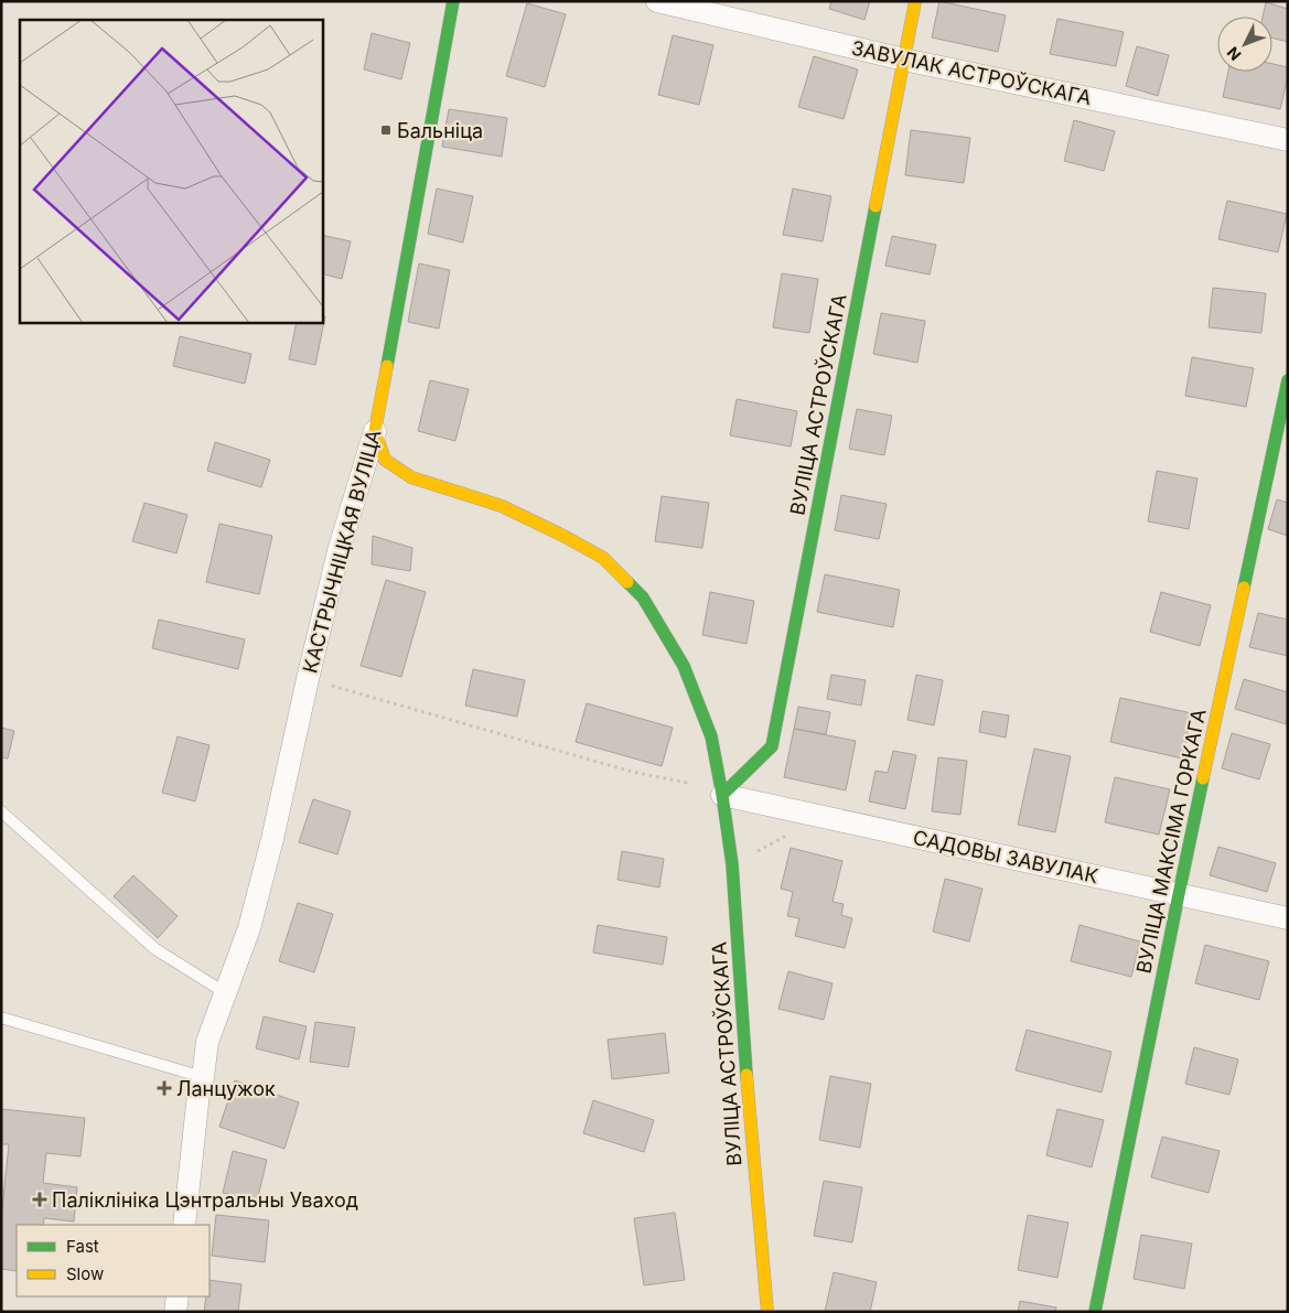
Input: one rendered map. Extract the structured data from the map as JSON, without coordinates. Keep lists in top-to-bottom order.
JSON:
{
  "streets": {
    "street": [
      "ЗАВУЛАК АСТРОЎСКАГА",
      "ВУЛІЦА АСТРОЎСКАГА",
      "КАСТРЫЧНІЦКАЯ ВУЛІЦА",
      "ВУЛІЦА МАКСІМА ГОРКАГА",
      "САДОВЫ ЗАВУЛАК"
    ]
  },
  "crossings": [
    ["ЗАВУЛАК АСТРОЎСКАГА", "ВУЛІЦА АСТРОЎСКАГА"],
    ["ВУЛІЦА АСТРОЎСКАГА", "КАСТРЫЧНІЦКАЯ ВУЛІЦА"],
    ["ВУЛІЦА АСТРОЎСКАГА", "САДОВЫ ЗАВУЛАК"],
    ["ВУЛІЦА МАКСІМА ГОРКАГА", "САДОВЫ ЗАВУЛАК"]
  ],
  "places": {
    "transit": ["Бальніца"],
    "health": ["Ланцужок", "Паліклініка Цэнтральны Уваход"]
  },
  "legend": ["Fast", "Slow"],
  "north": "bottom left"
}
